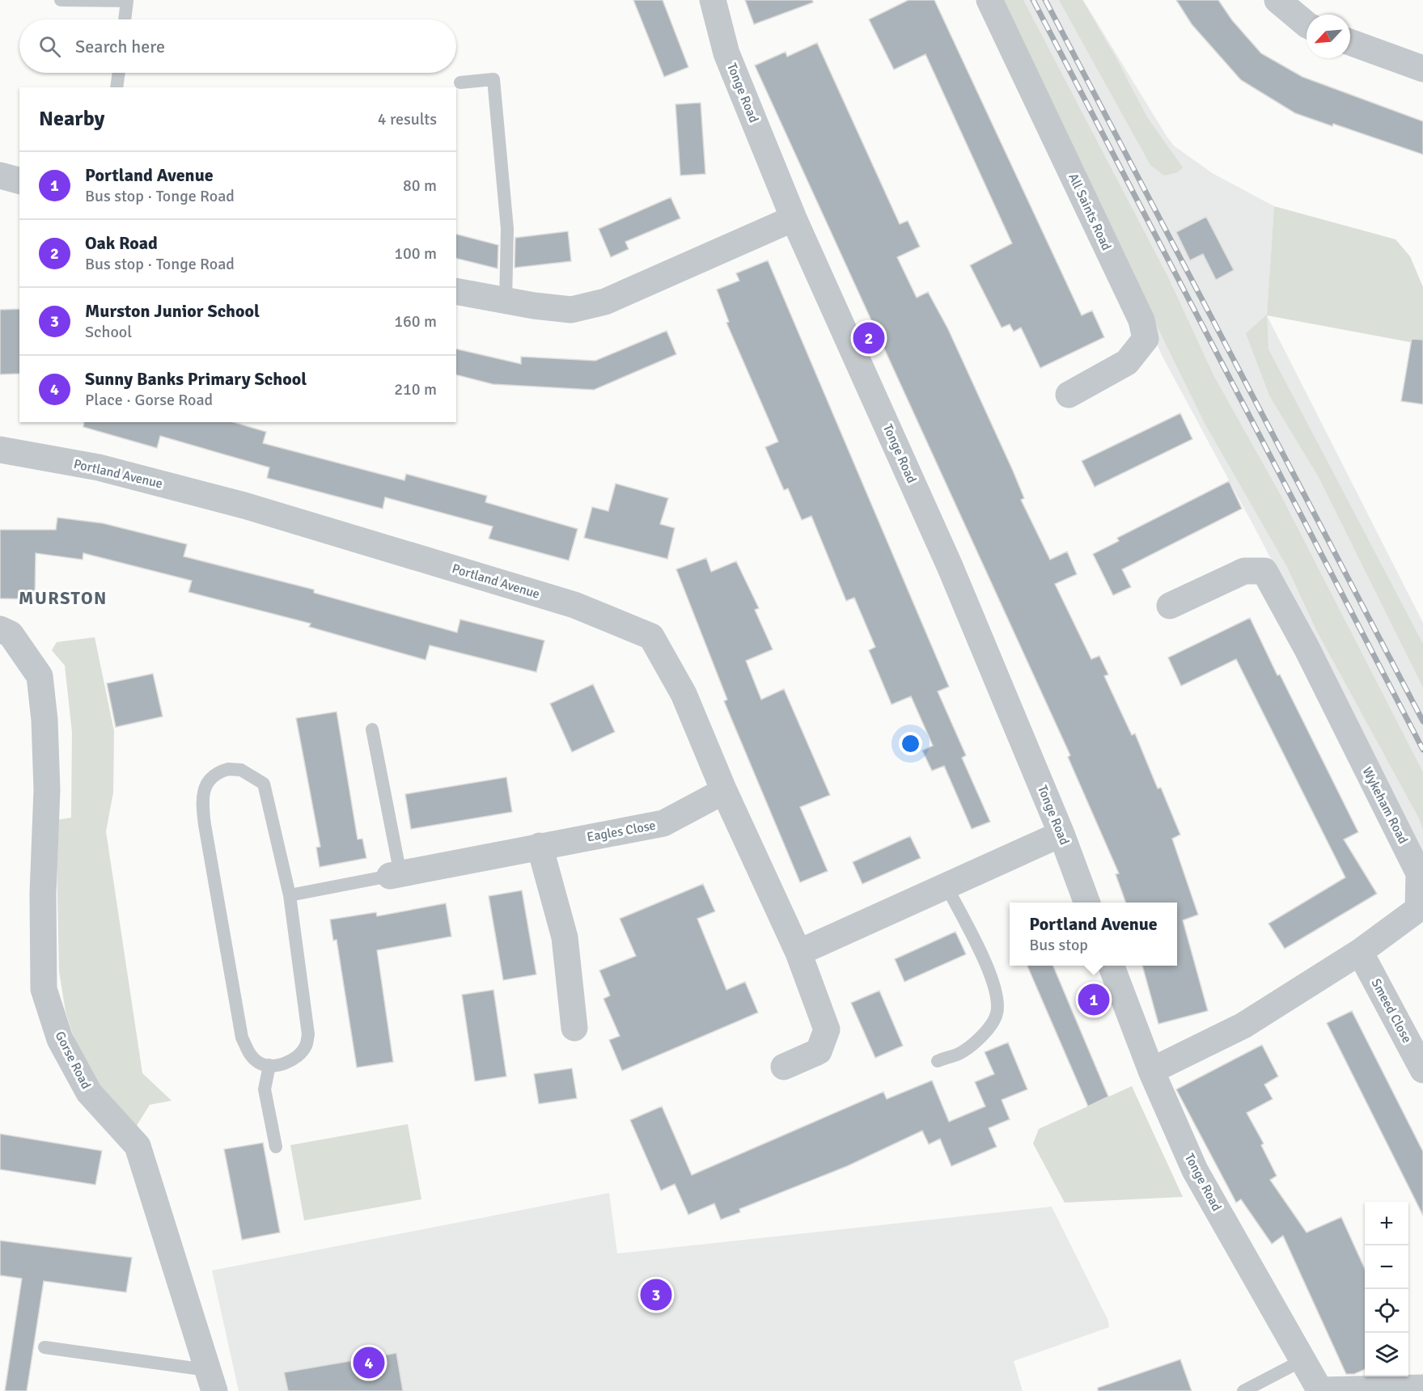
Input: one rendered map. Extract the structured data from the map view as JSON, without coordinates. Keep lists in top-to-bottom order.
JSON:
{
  "streets": {
    "street": [
      "Tonge Road",
      "All Saints Road",
      "Portland Avenue",
      "Wykeham Road",
      "Eagles Close",
      "Smeed Close",
      "Gorse Road"
    ]
  },
  "crossings": [
    ["Tonge Road", "Wykeham Road"],
    ["Portland Avenue", "Eagles Close"],
    ["Wykeham Road", "Smeed Close"]
  ],
  "districts": ["MURSTON"],
  "north": "bottom left",
  "page": {
    "search": "Search here",
    "heading": ["Nearby", "4 results"],
    "list": [
      {
        "mark": "1",
        "name": "Portland Avenue",
        "note": "Bus stop · Tonge Road",
        "value": "80 m"
      },
      {
        "mark": "2",
        "name": "Oak Road",
        "note": "Bus stop · Tonge Road",
        "value": "100 m"
      },
      {
        "mark": "3",
        "name": "Murston Junior School",
        "note": "School",
        "value": "160 m"
      },
      {
        "mark": "4",
        "name": "Sunny Banks Primary School",
        "note": "Place · Gorse Road",
        "value": "210 m"
      }
    ],
    "pins": [
      "2",
      "1",
      "3",
      "4"
    ],
    "popup": ["Portland Avenue", "Bus stop"],
    "map_buttons": ["+", "−"]
  }
}
